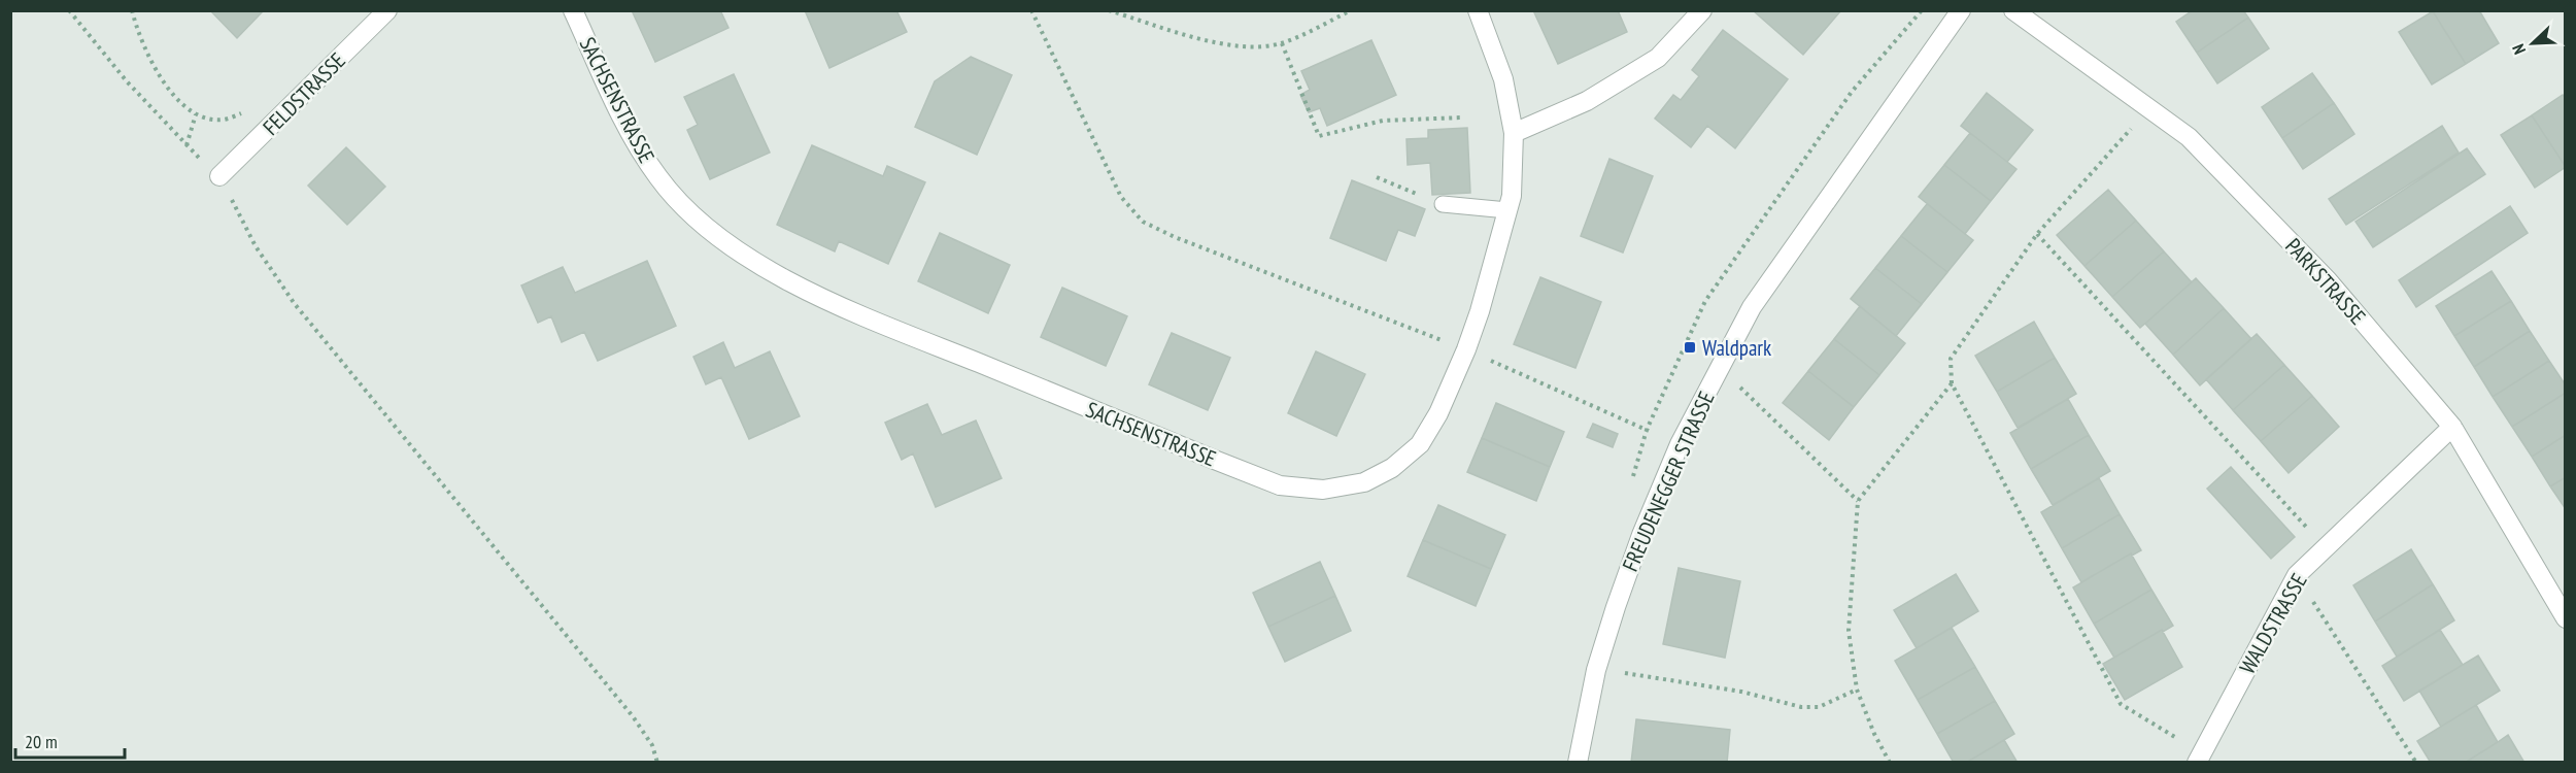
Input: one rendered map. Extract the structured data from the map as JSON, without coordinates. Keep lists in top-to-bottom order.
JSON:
{
  "streets": {
    "street": [
      "FELDSTRASSE",
      "SACHSENSTRASSE",
      "PARKSTRASSE",
      "FREUDENEGGER STRASSE",
      "WALDSTRASSE"
    ]
  },
  "crossings": [
    ["PARKSTRASSE", "WALDSTRASSE"]
  ],
  "places": {
    "transit": ["Waldpark"]
  },
  "scale_bar": "20 m",
  "north": "bottom left"
}
